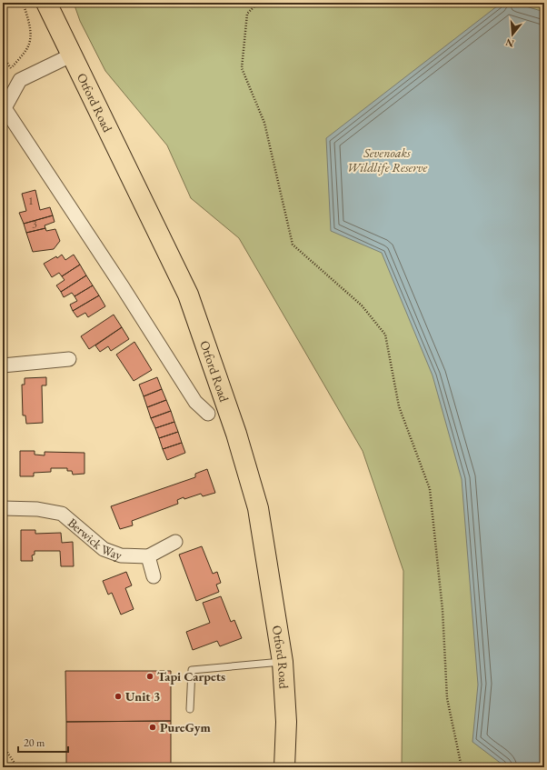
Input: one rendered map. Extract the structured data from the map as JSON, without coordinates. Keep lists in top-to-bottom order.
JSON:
{
  "streets": {
    "main road": ["Otford Road"],
    "street": ["Berwick Way"]
  },
  "parks": ["Sevenoaks Wildlife Reserve"],
  "places": ["Tapi Carpets", "Unit 3", "PureGym"],
  "house_numbers": ["1", "3"],
  "scale_bar": "20 m",
  "north": "bottom"
}
